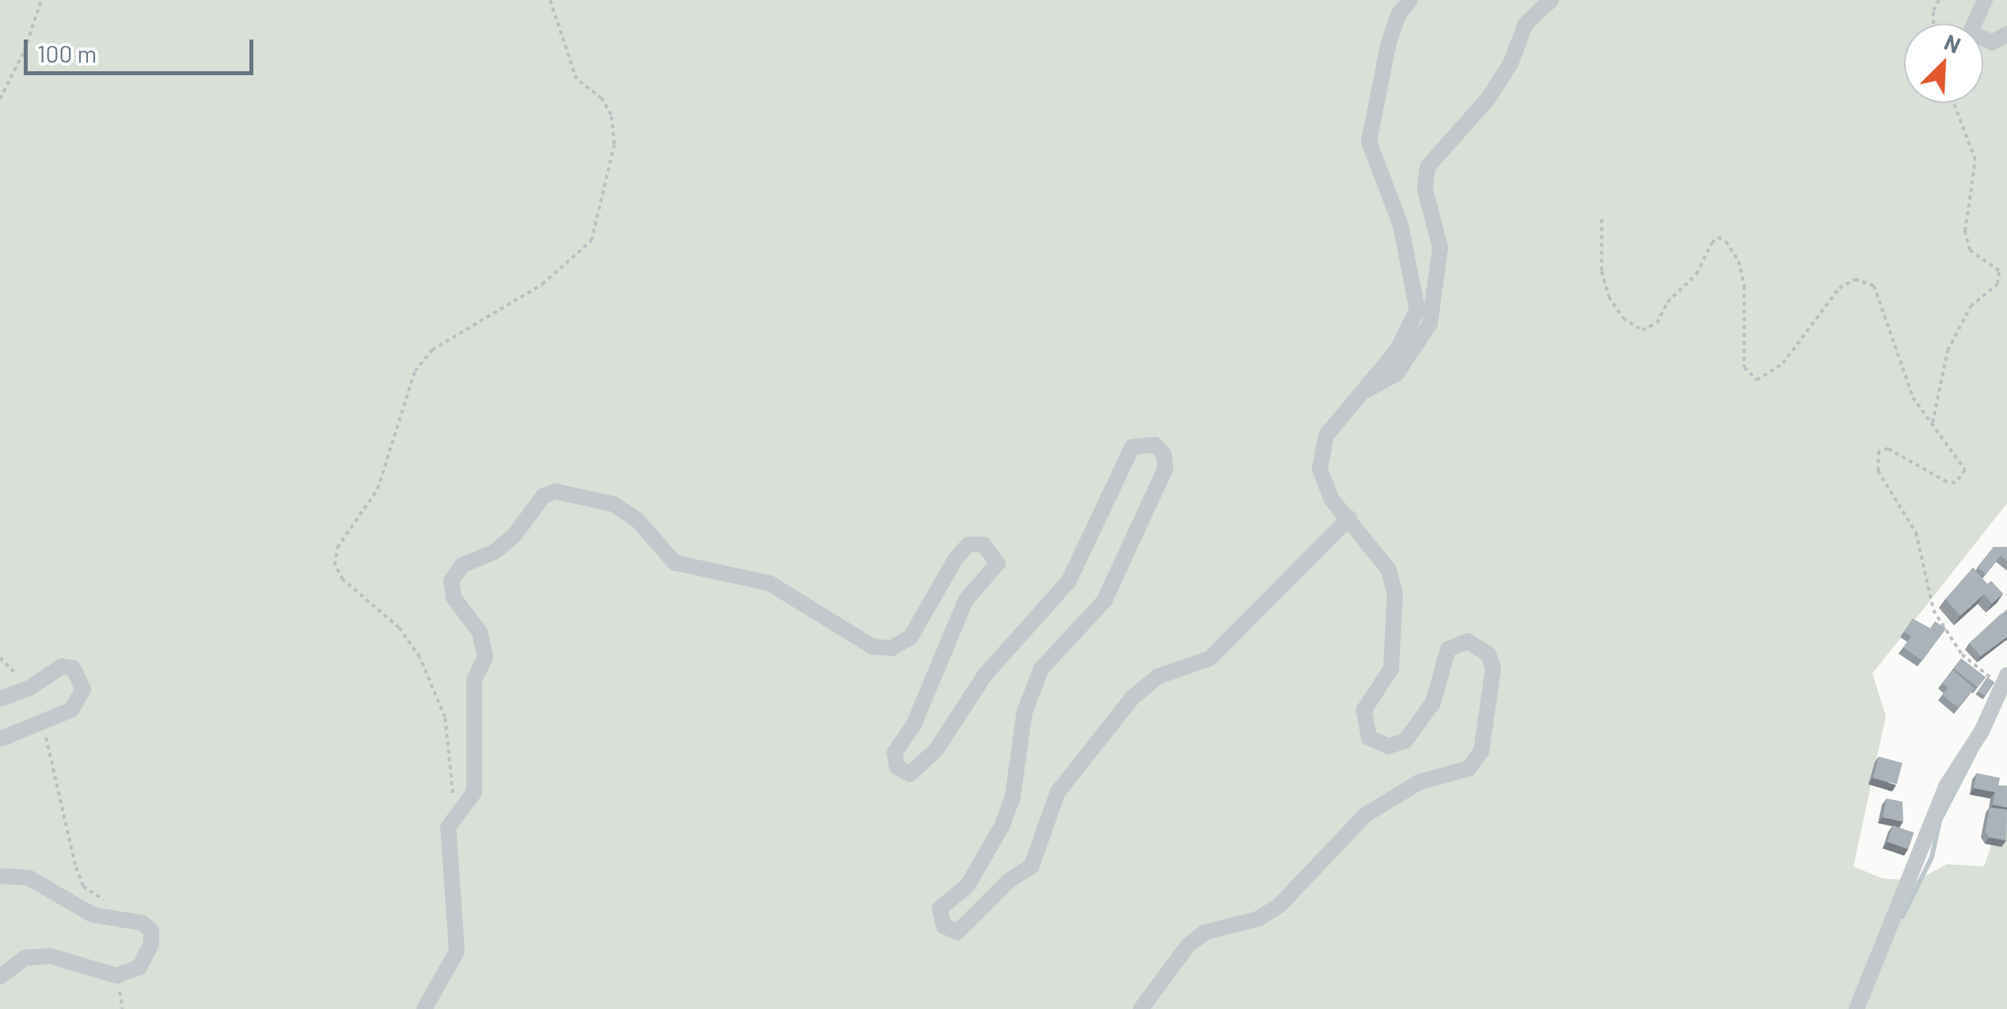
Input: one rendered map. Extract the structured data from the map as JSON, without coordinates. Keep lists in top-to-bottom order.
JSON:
{
  "scale_bar": "100 m",
  "north": "top right"
}
